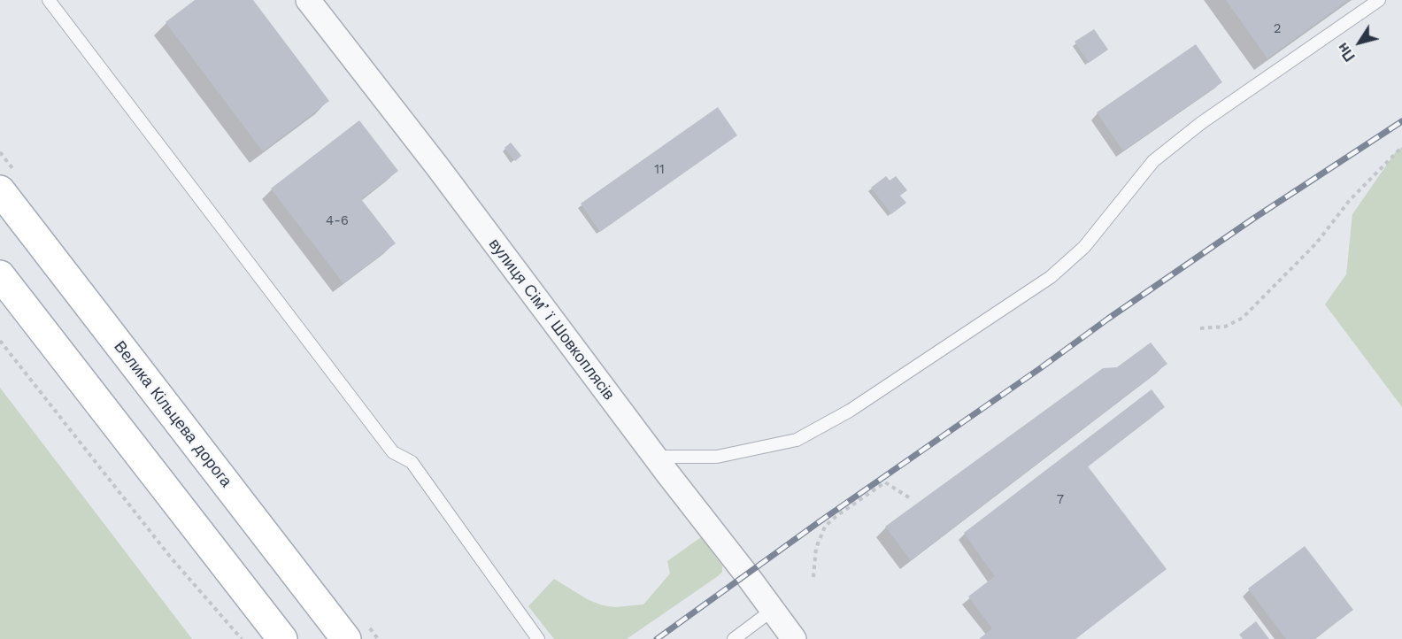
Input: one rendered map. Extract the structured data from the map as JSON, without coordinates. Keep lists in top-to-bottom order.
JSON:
{
  "streets": {
    "main road": ["Велика Кільцева дорога"],
    "street": ["вулиця Сімʼї Шовкоплясів"]
  },
  "house_numbers": [
    "2",
    "11",
    "4-6",
    "7"
  ],
  "north": "bottom left"
}
